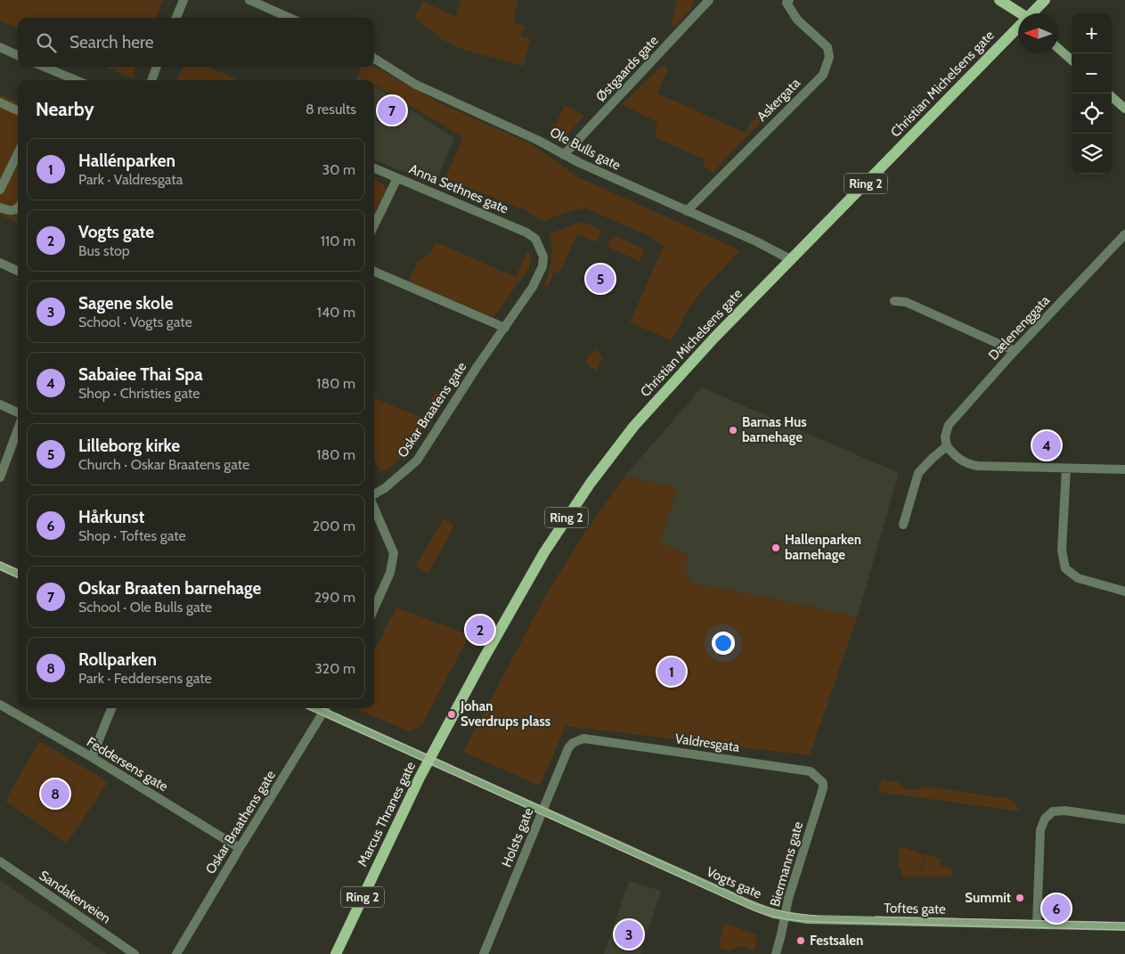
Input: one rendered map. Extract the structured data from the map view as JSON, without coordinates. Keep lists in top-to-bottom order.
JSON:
{
  "streets": {
    "main road": [
      "Christian Michelsens gate",
      "Ring 2",
      "Marcus Thranes gate",
      "Vogts gate",
      "Toftes gate"
    ],
    "street": [
      "Østgaards gate",
      "Askergata",
      "Ole Bulls gate",
      "Anna Sethnes gate",
      "Dælenenggata",
      "Oskar Braatens gate",
      "Valdresgata",
      "Feddersens gate",
      "Oskar Braathens gate",
      "Holsts gate",
      "Biermanns gate",
      "Sandakerveien"
    ]
  },
  "crossings": [
    ["Østgaards gate", "Ole Bulls gate"],
    ["Christian Michelsens gate", "Ole Bulls gate"],
    ["Christian Michelsens gate", "Marcus Thranes gate"],
    ["Christian Michelsens gate", "Vogts gate"],
    ["Askergata", "Ole Bulls gate"],
    ["Anna Sethnes gate", "Oskar Braatens gate"],
    ["Valdresgata", "Holsts gate"],
    ["Valdresgata", "Biermanns gate"],
    ["Feddersens gate", "Oskar Braathens gate"],
    ["Marcus Thranes gate", "Vogts gate"],
    ["Oskar Braathens gate", "Vogts gate"],
    ["Holsts gate", "Vogts gate"],
    ["Biermanns gate", "Vogts gate"],
    ["Biermanns gate", "Toftes gate"],
    ["Vogts gate", "Toftes gate"]
  ],
  "places": [
    "Barnas Hus barnehage",
    "Hallenparken barnehage",
    "Johan Sverdrups plass",
    "Summit",
    "Festsalen"
  ],
  "north": "left",
  "page": {
    "map_buttons": ["+", "−"],
    "search": "Search here",
    "heading": ["Nearby", "8 results"],
    "pins": [
      "7",
      "5",
      "4",
      "2",
      "1",
      "8",
      "6",
      "3"
    ],
    "list": [
      {
        "mark": "1",
        "name": "Hallénparken",
        "note": "Park · Valdresgata",
        "value": "30 m"
      },
      {
        "mark": "2",
        "name": "Vogts gate",
        "note": "Bus stop",
        "value": "110 m"
      },
      {
        "mark": "3",
        "name": "Sagene skole",
        "note": "School · Vogts gate",
        "value": "140 m"
      },
      {
        "mark": "4",
        "name": "Sabaiee Thai Spa",
        "note": "Shop · Christies gate",
        "value": "180 m"
      },
      {
        "mark": "5",
        "name": "Lilleborg kirke",
        "note": "Church · Oskar Braatens gate",
        "value": "180 m"
      },
      {
        "mark": "6",
        "name": "Hårkunst",
        "note": "Shop · Toftes gate",
        "value": "200 m"
      },
      {
        "mark": "7",
        "name": "Oskar Braaten barnehage",
        "note": "School · Ole Bulls gate",
        "value": "290 m"
      },
      {
        "mark": "8",
        "name": "Rollparken",
        "note": "Park · Feddersens gate",
        "value": "320 m"
      }
    ]
  }
}
